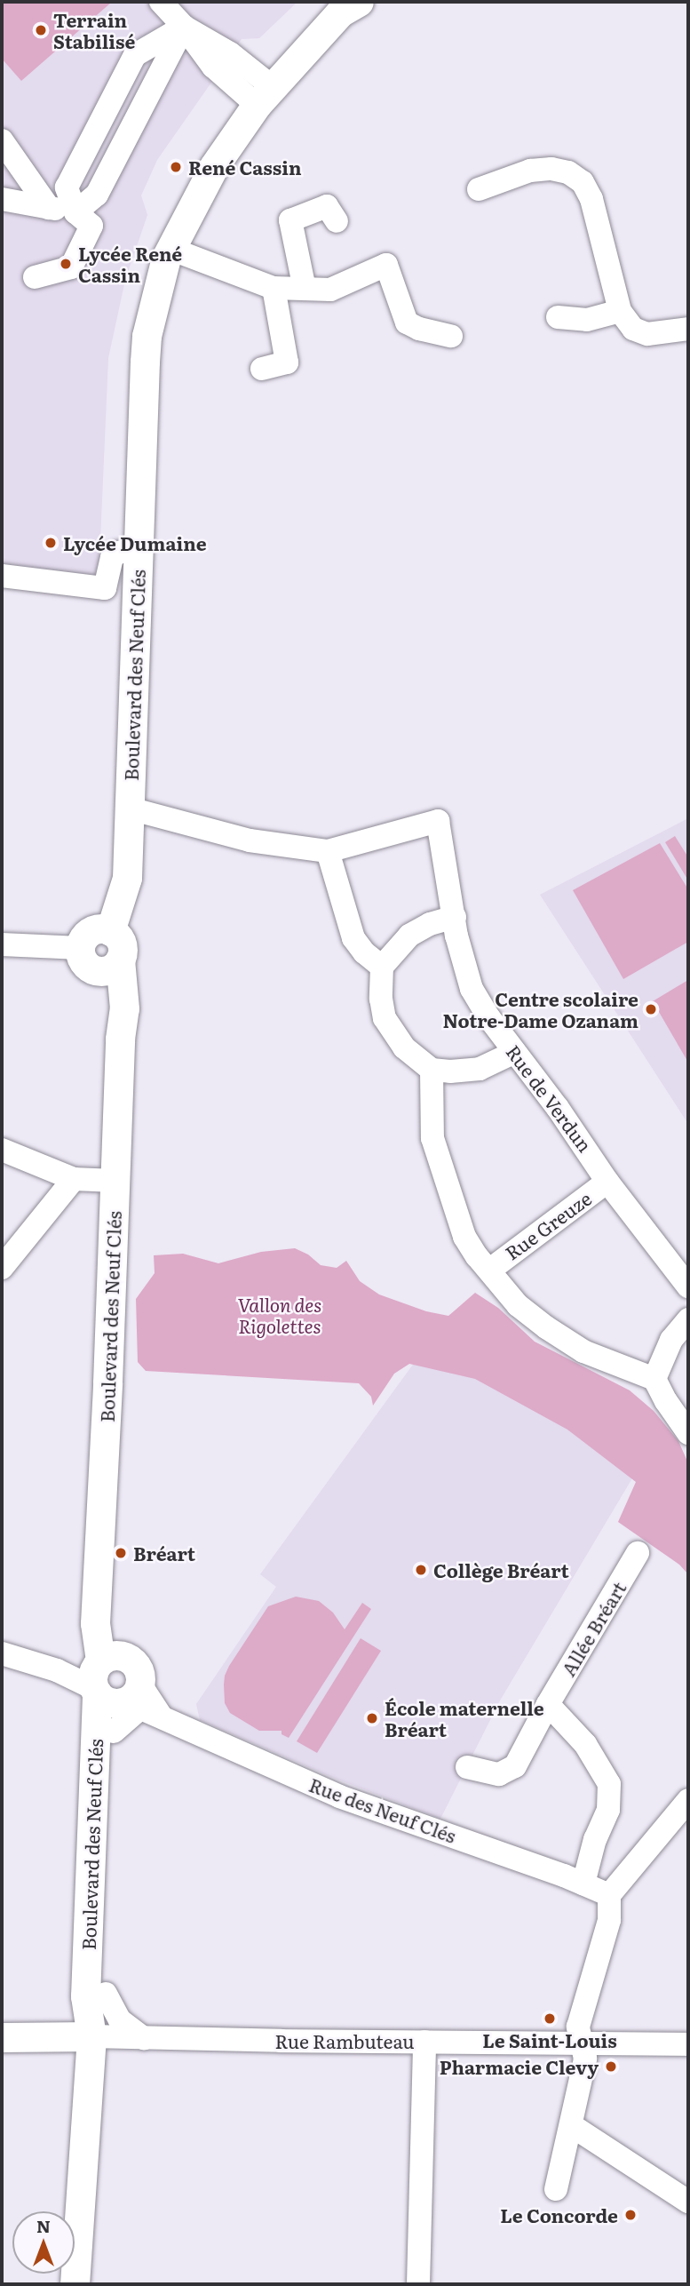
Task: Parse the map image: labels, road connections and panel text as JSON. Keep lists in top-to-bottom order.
{
  "streets": {
    "main road": ["Boulevard des Neuf Clés", "Rue Rambuteau"],
    "street": [
      "Rue de Verdun",
      "Rue Greuze",
      "Allée Bréart",
      "Rue des Neuf Clés"
    ]
  },
  "crossings": [
    ["Boulevard des Neuf Clés", "Rue des Neuf Clés"],
    ["Boulevard des Neuf Clés", "Rue Rambuteau"],
    ["Rue de Verdun", "Rue Greuze"]
  ],
  "parks": ["Vallon des Rigolettes"],
  "places": [
    "Terrain Stabilisé",
    "René Cassin",
    "Lycée René Cassin",
    "Lycée Dumaine",
    "Centre scolaire Notre-Dame Ozanam",
    "Bréart",
    "Collège Bréart",
    "École maternelle Bréart",
    "Le Saint-Louis",
    "Pharmacie Clevy",
    "Le Concorde"
  ],
  "north": "top"
}
